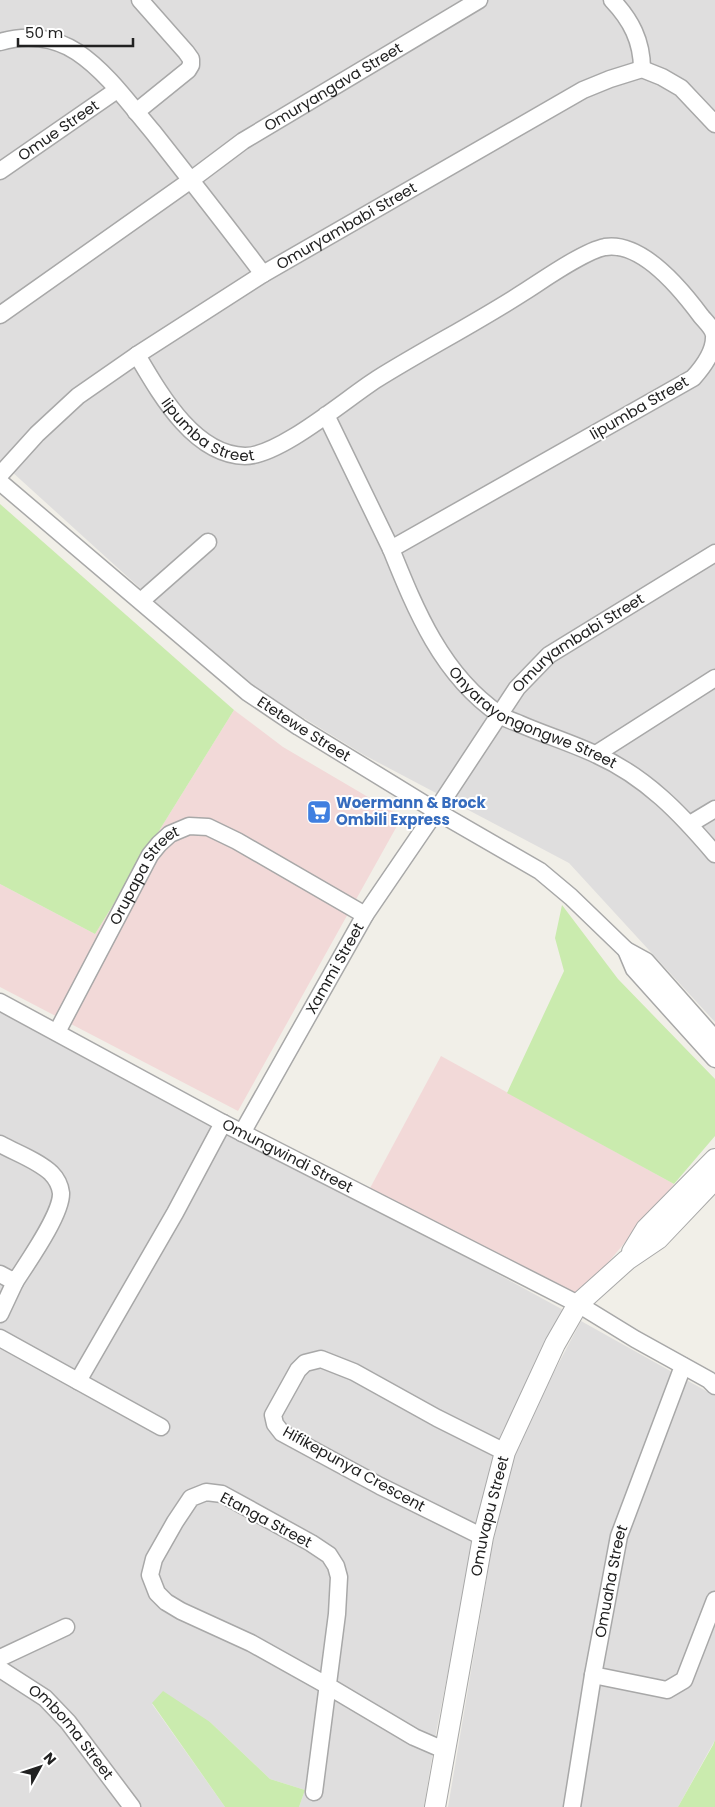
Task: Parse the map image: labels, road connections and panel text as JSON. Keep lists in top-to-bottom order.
{
  "streets": {
    "street": [
      "Omuryangava Street",
      "Omue Street",
      "Omuryambabi Street",
      "Iipumba Street",
      "Onyarayongongwe Street",
      "Etetewe Street",
      "Orupapa Street",
      "Xammi Street",
      "Omungwindi Street",
      "Hifikepunya Crescent",
      "Omuvapu Street",
      "Etanga Street",
      "Omuaha Street",
      "Omboma Street"
    ]
  },
  "crossings": [
    ["Omuryambabi Street", "Iipumba Street"],
    ["Omuryambabi Street", "Onyarayongongwe Street"],
    ["Omuryambabi Street", "Etetewe Street"],
    ["Omuryambabi Street", "Xammi Street"],
    ["Iipumba Street", "Onyarayongongwe Street"],
    ["Etetewe Street", "Xammi Street"],
    ["Orupapa Street", "Xammi Street"],
    ["Orupapa Street", "Omungwindi Street"],
    ["Xammi Street", "Omungwindi Street"],
    ["Omungwindi Street", "Omuvapu Street"],
    ["Omungwindi Street", "Omuaha Street"],
    ["Hifikepunya Crescent", "Omuvapu Street"],
    ["Omuvapu Street", "Etanga Street"]
  ],
  "places": {
    "supermarket": ["Woermann & Brock Ombili Express"]
  },
  "scale_bar": "50 m",
  "north": "top right"
}
